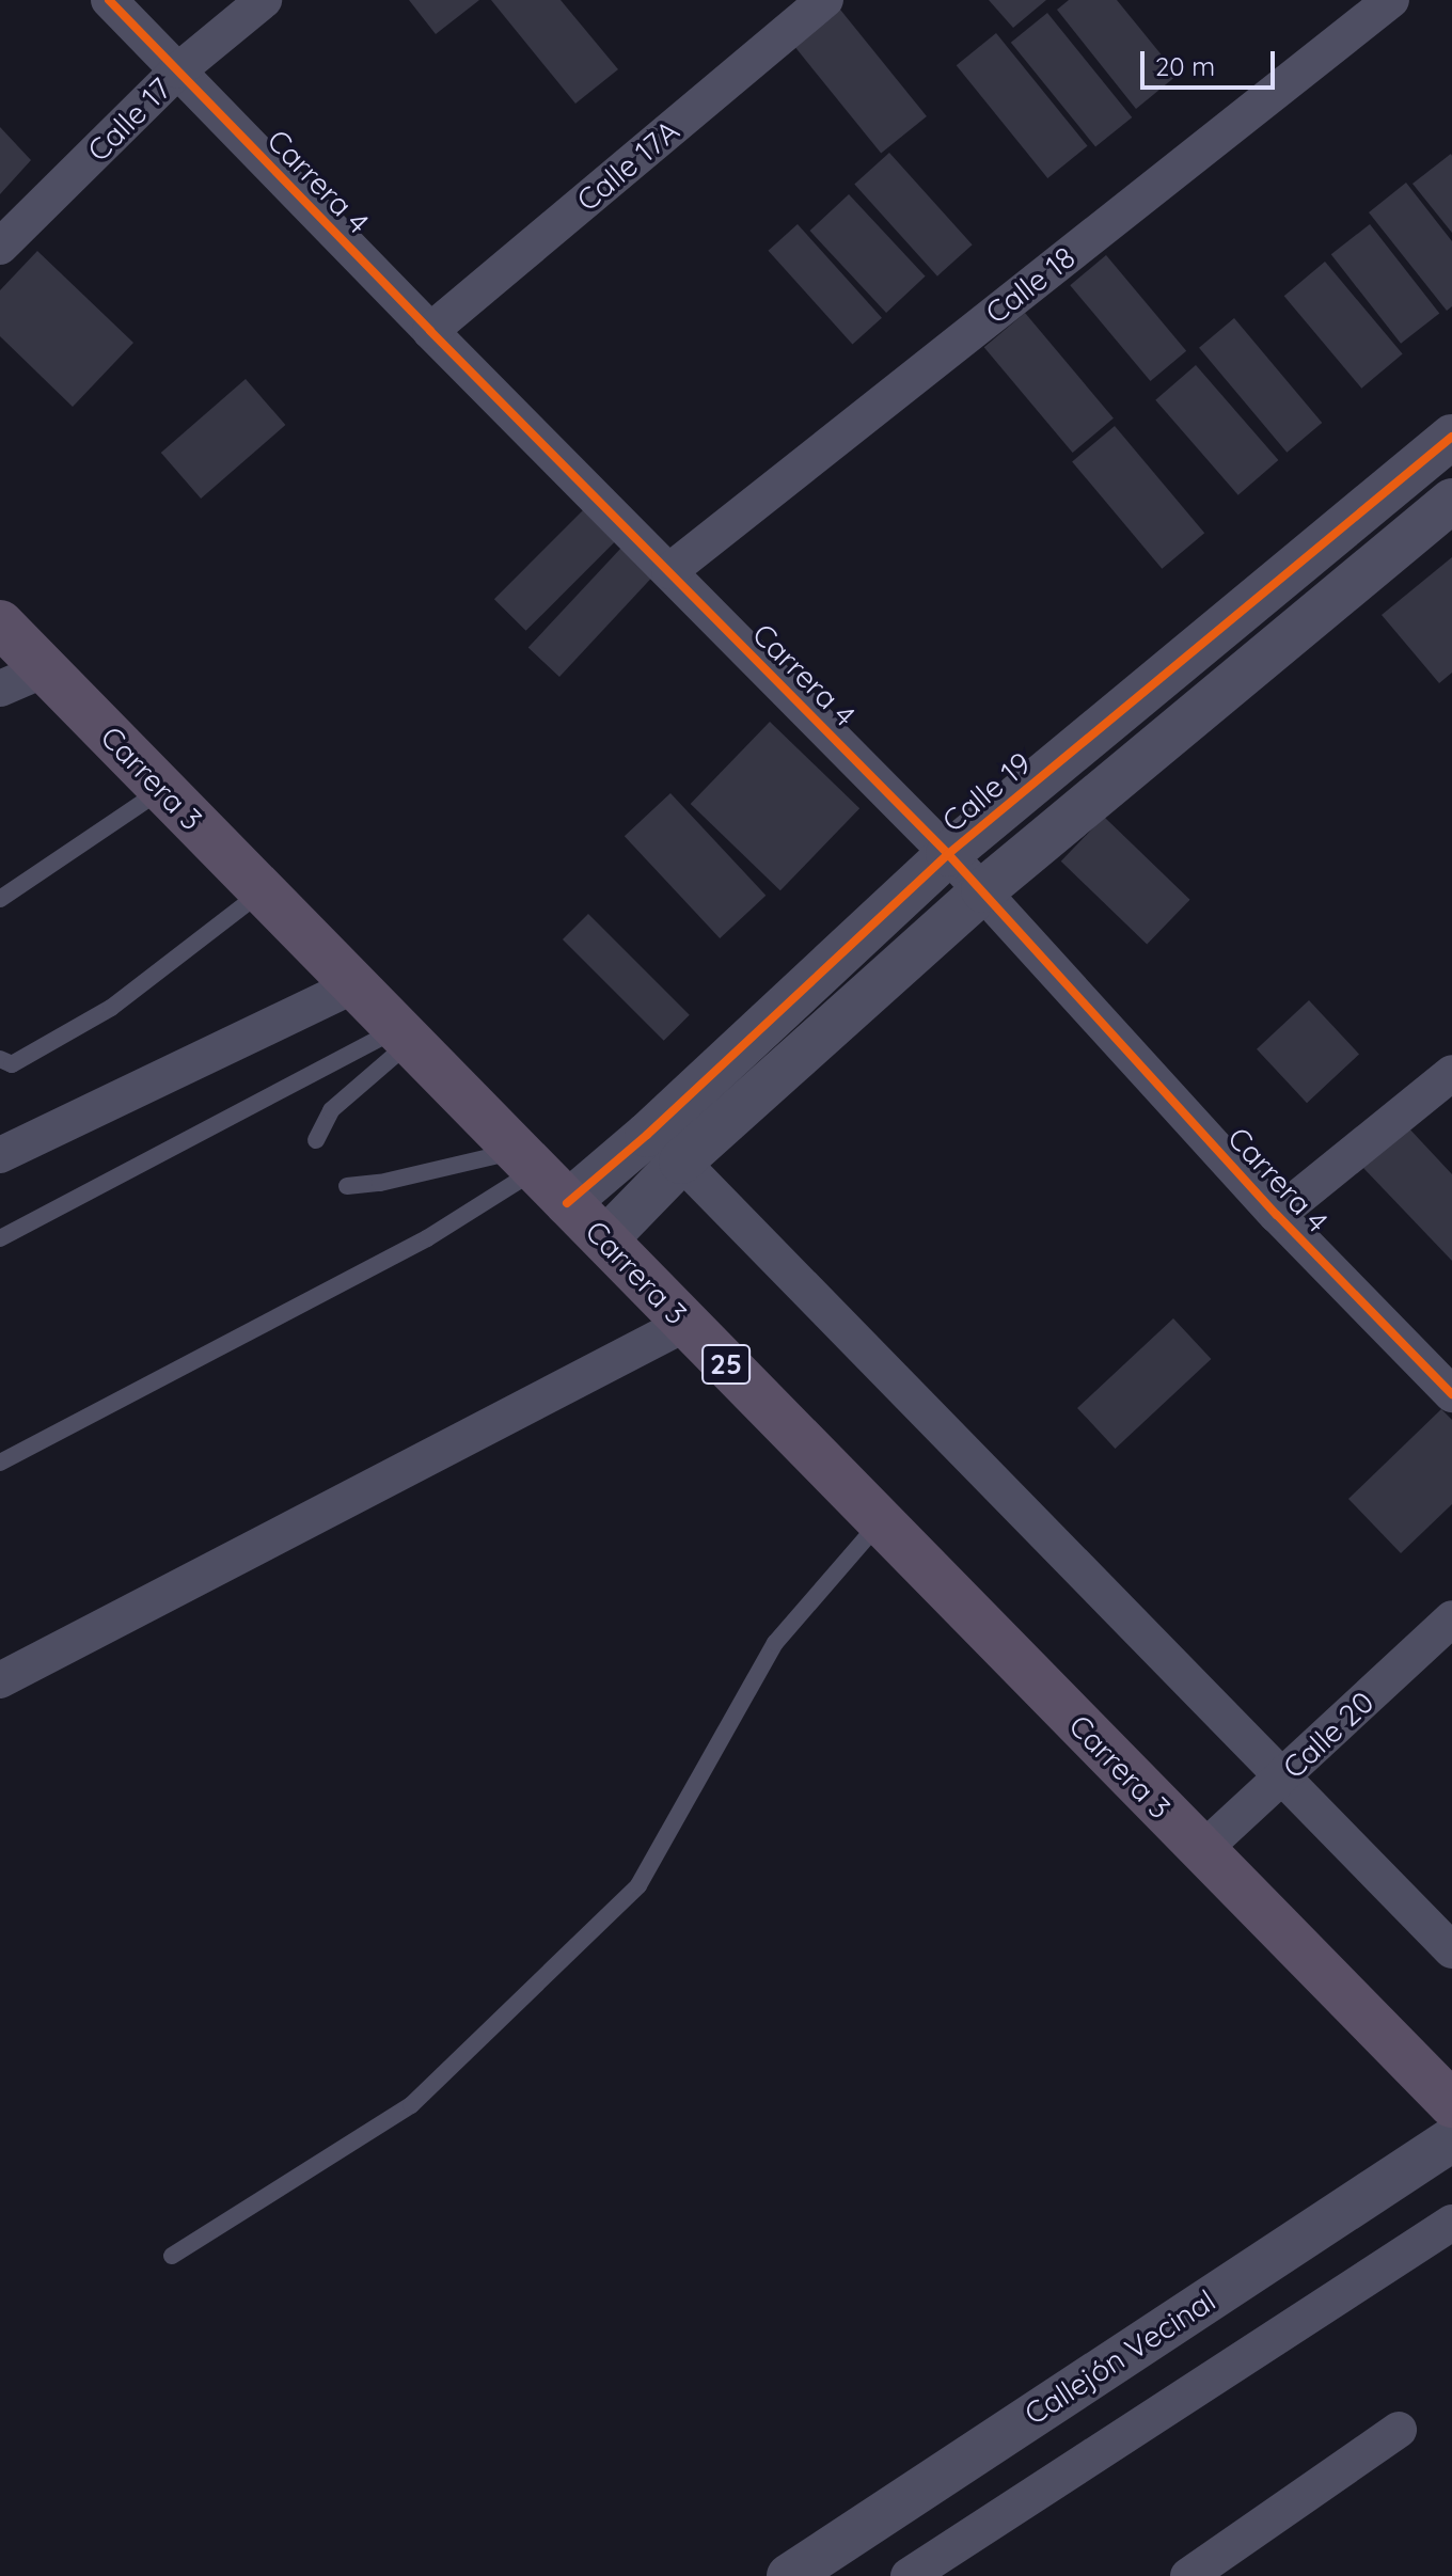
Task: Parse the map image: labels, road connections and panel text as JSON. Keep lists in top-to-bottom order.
{
  "streets": {
    "highway": ["Carrera 3", "25"],
    "street": [
      "Calle 17",
      "Calle 17A",
      "Carrera 4",
      "Calle 18",
      "Calle 19",
      "Calle 20",
      "Callejón Vecinal"
    ]
  },
  "crossings": [
    ["Calle 17", "Carrera 4"],
    ["Calle 17A", "Carrera 4"],
    ["Carrera 4", "Calle 18"],
    ["Carrera 4", "Calle 19"],
    ["Carrera 3", "Calle 19"],
    ["Carrera 3", "Calle 20"]
  ],
  "scale_bar": "20 m"
}
